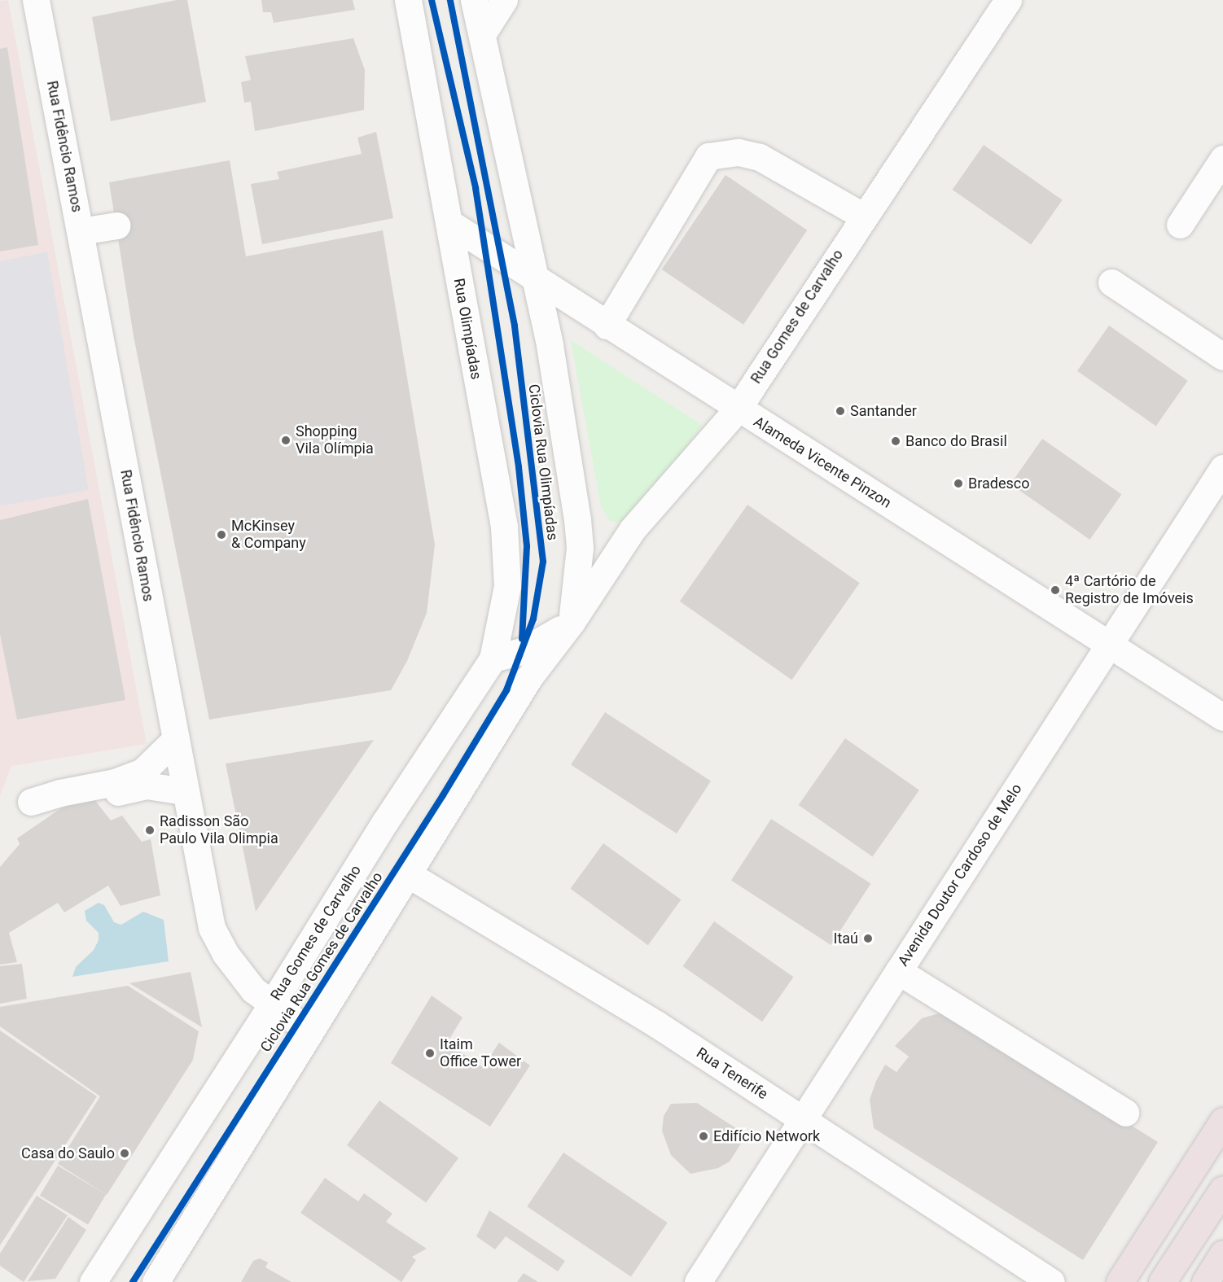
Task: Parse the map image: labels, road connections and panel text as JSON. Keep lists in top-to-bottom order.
{
  "streets": {
    "street": [
      "Rua Fidêncio Ramos",
      "Rua Gomes de Carvalho",
      "Rua Olimpíadas",
      "Alameda Vicente Pinzon",
      "Avenida Doutor Cardoso de Melo",
      "Rua Tenerife"
    ],
    "cycle path": ["Ciclovia Rua Olimpíadas"]
  },
  "crossings": [
    ["Rua Fidêncio Ramos", "Rua Gomes de Carvalho"],
    ["Rua Gomes de Carvalho", "Rua Olimpíadas"],
    ["Rua Gomes de Carvalho", "Alameda Vicente Pinzon"],
    ["Rua Gomes de Carvalho", "Rua Tenerife"],
    ["Rua Olimpíadas", "Alameda Vicente Pinzon"],
    ["Alameda Vicente Pinzon", "Avenida Doutor Cardoso de Melo"],
    ["Avenida Doutor Cardoso de Melo", "Rua Tenerife"]
  ],
  "places": [
    "Santander",
    "Shopping Vila Olímpia",
    "Banco do Brasil",
    "Bradesco",
    "McKinsey & Company",
    "4ª Cartório de Registro de Imóveis",
    "Radisson São Paulo Vila Olimpia",
    "Itaú",
    "Itaim Office Tower",
    "Edifício Network",
    "Casa do Saulo"
  ]
}
